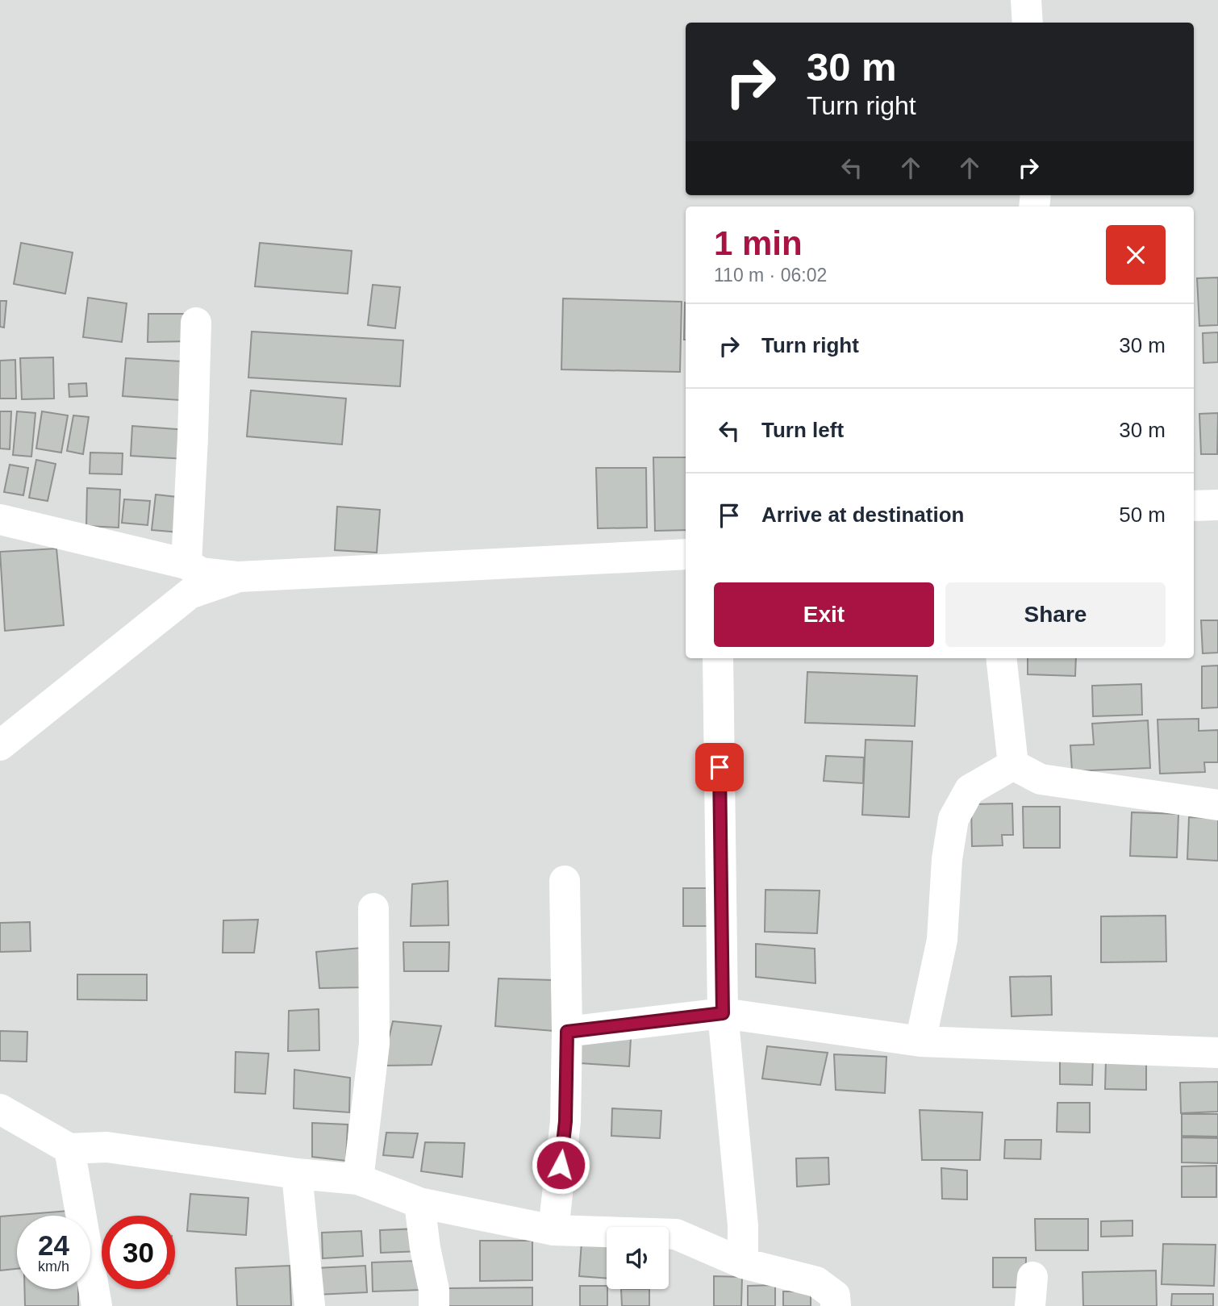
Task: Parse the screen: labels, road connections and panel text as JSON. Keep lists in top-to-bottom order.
{
  "page": {
    "turn": ["30 m", "Turn right"],
    "heading": ["1 min", "110 m · 06:02"],
    "list": [
      {
        "name": "Turn right",
        "value": "30 m"
      },
      {
        "name": "Turn left",
        "value": "30 m"
      },
      {
        "name": "Arrive at destination",
        "value": "50 m"
      }
    ],
    "buttons": ["Exit", "Share"],
    "speed": "24 km/h",
    "limit": "30"
  }
}
